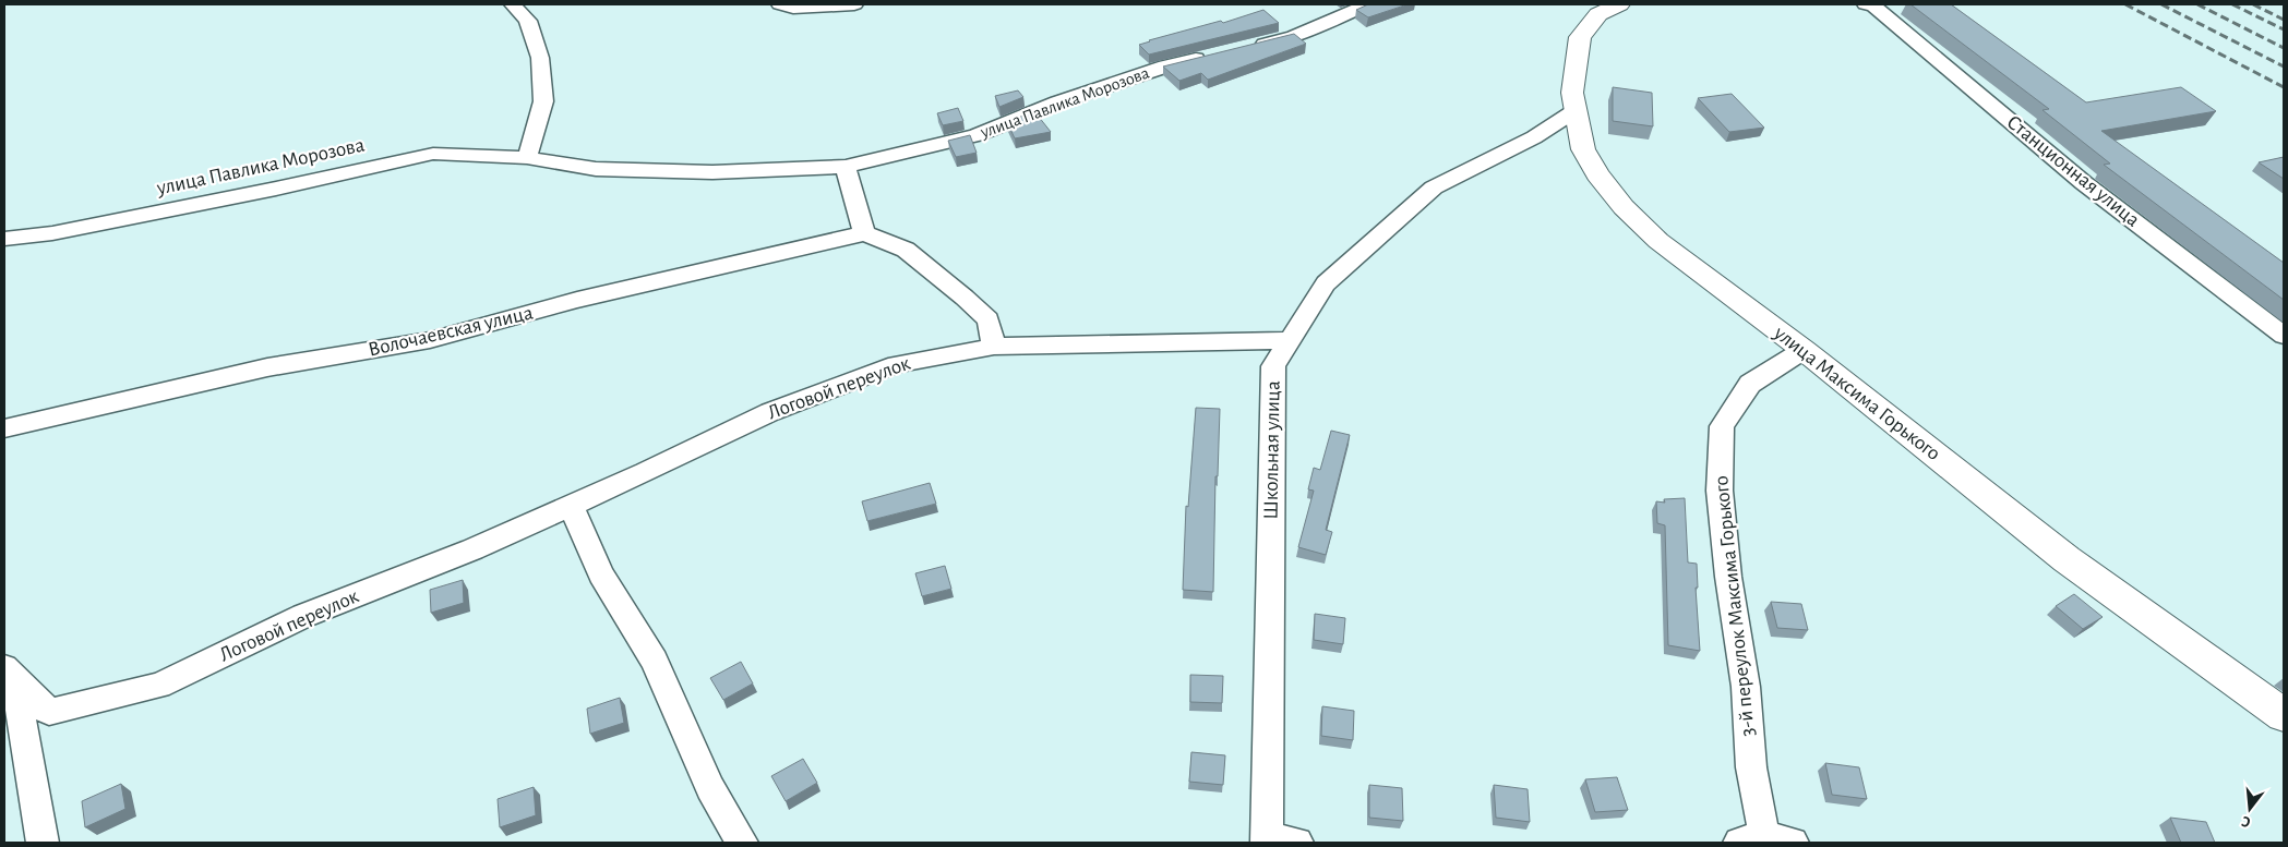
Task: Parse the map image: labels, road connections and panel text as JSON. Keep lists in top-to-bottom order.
{
  "streets": {
    "street": [
      "улица Павлика Морозова",
      "Станционная улица",
      "Волочаевская улица",
      "Логовой переулок",
      "улица Максима Горького",
      "Школьная улица",
      "3-й переулок Максима Горького"
    ]
  },
  "crossings": [
    ["Логовой переулок", "Школьная улица"],
    ["улица Максима Горького", "Школьная улица"],
    ["улица Максима Горького", "3-й переулок Максима Горького"]
  ],
  "north": "bottom"
}
